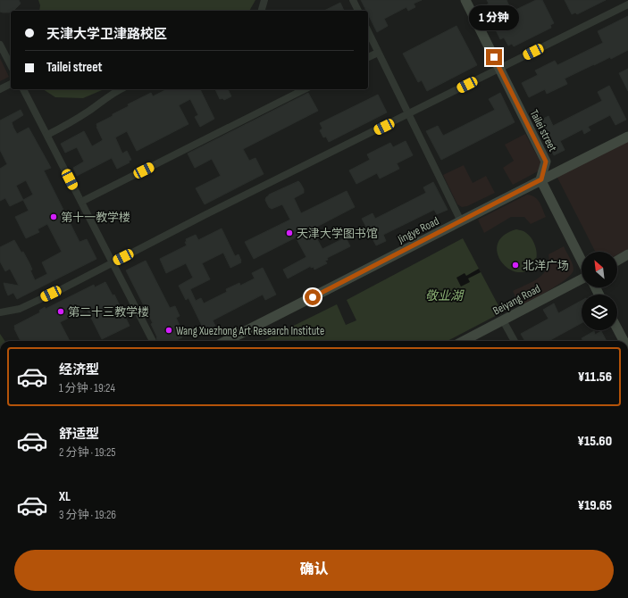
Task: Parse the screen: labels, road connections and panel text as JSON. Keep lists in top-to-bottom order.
{
  "streets": {
    "street": ["Tailei street", "Jingye Road", "Beiyang Road"]
  },
  "crossings": [
    ["Tailei street", "Jingye Road"]
  ],
  "water": ["敬业湖"],
  "places": [
    "第十一教学楼",
    "天津大学图书馆",
    "北洋广场",
    "第二十三教学楼",
    "Wang Xuezhong Art Research Institute"
  ],
  "north": "top left",
  "page": {
    "bubble": "1 分钟",
    "banner": ["天津大学卫津路校区", "Tailei street"],
    "list": [
      {
        "name": "经济型",
        "note": "1 分钟 · 19:24",
        "value": "¥11.56"
      },
      {
        "name": "舒适型",
        "note": "2 分钟 · 19:25",
        "value": "¥15.60"
      },
      {
        "name": "XL",
        "note": "3 分钟 · 19:26",
        "value": "¥19.65"
      }
    ],
    "buttons": "确认"
  }
}
